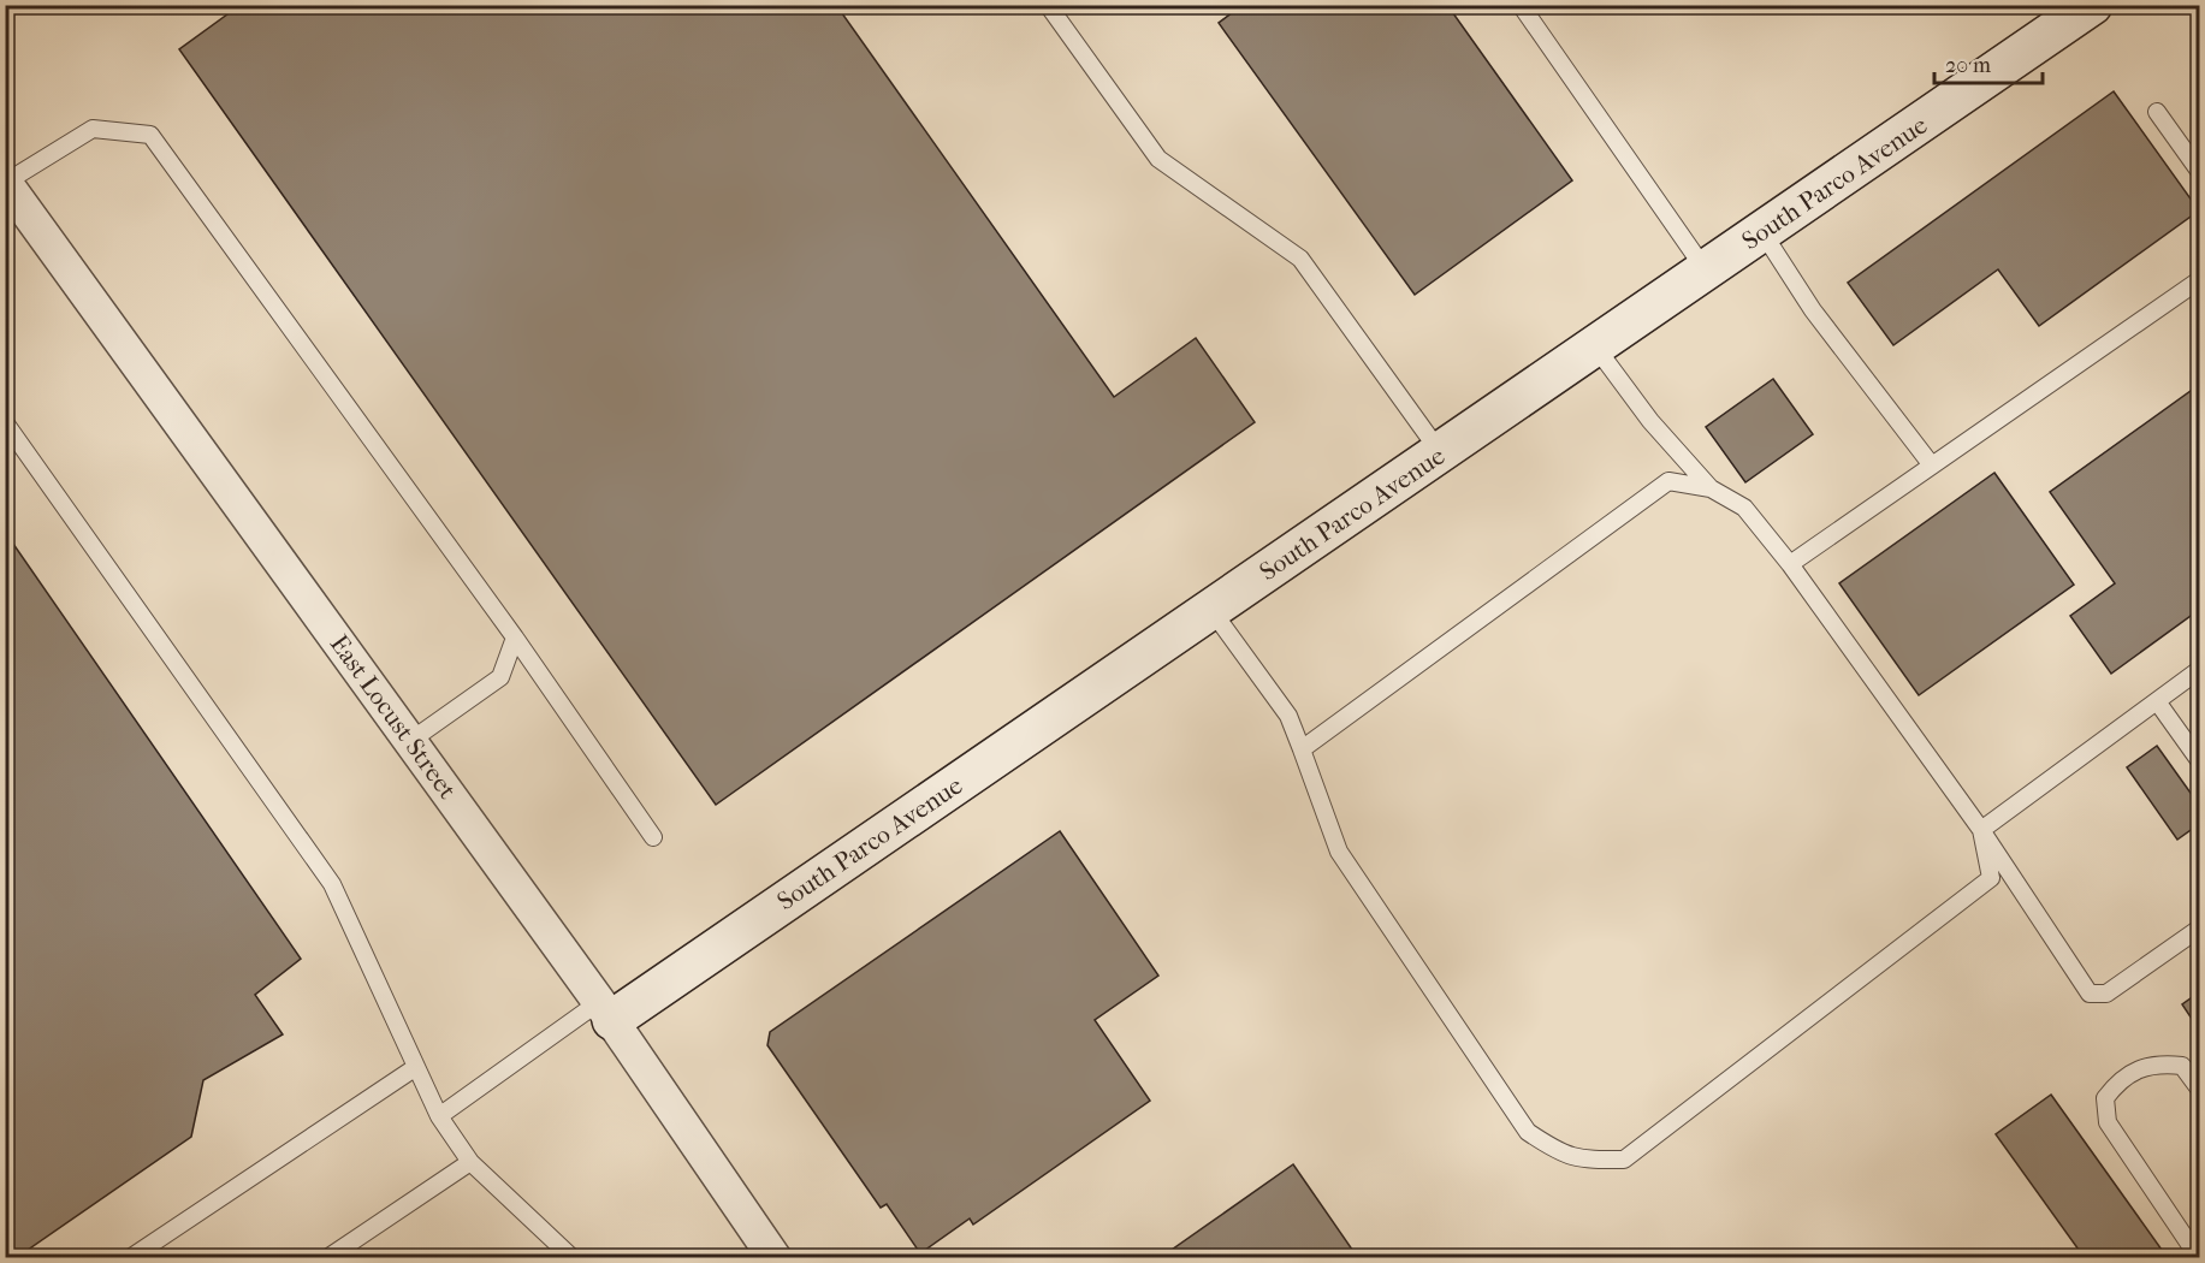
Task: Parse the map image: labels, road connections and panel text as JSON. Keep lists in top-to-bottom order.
{
  "streets": {
    "street": ["South Parco Avenue", "East Locust Street"]
  },
  "crossings": [
    ["South Parco Avenue", "East Locust Street"]
  ],
  "scale_bar": "20 m"
}
